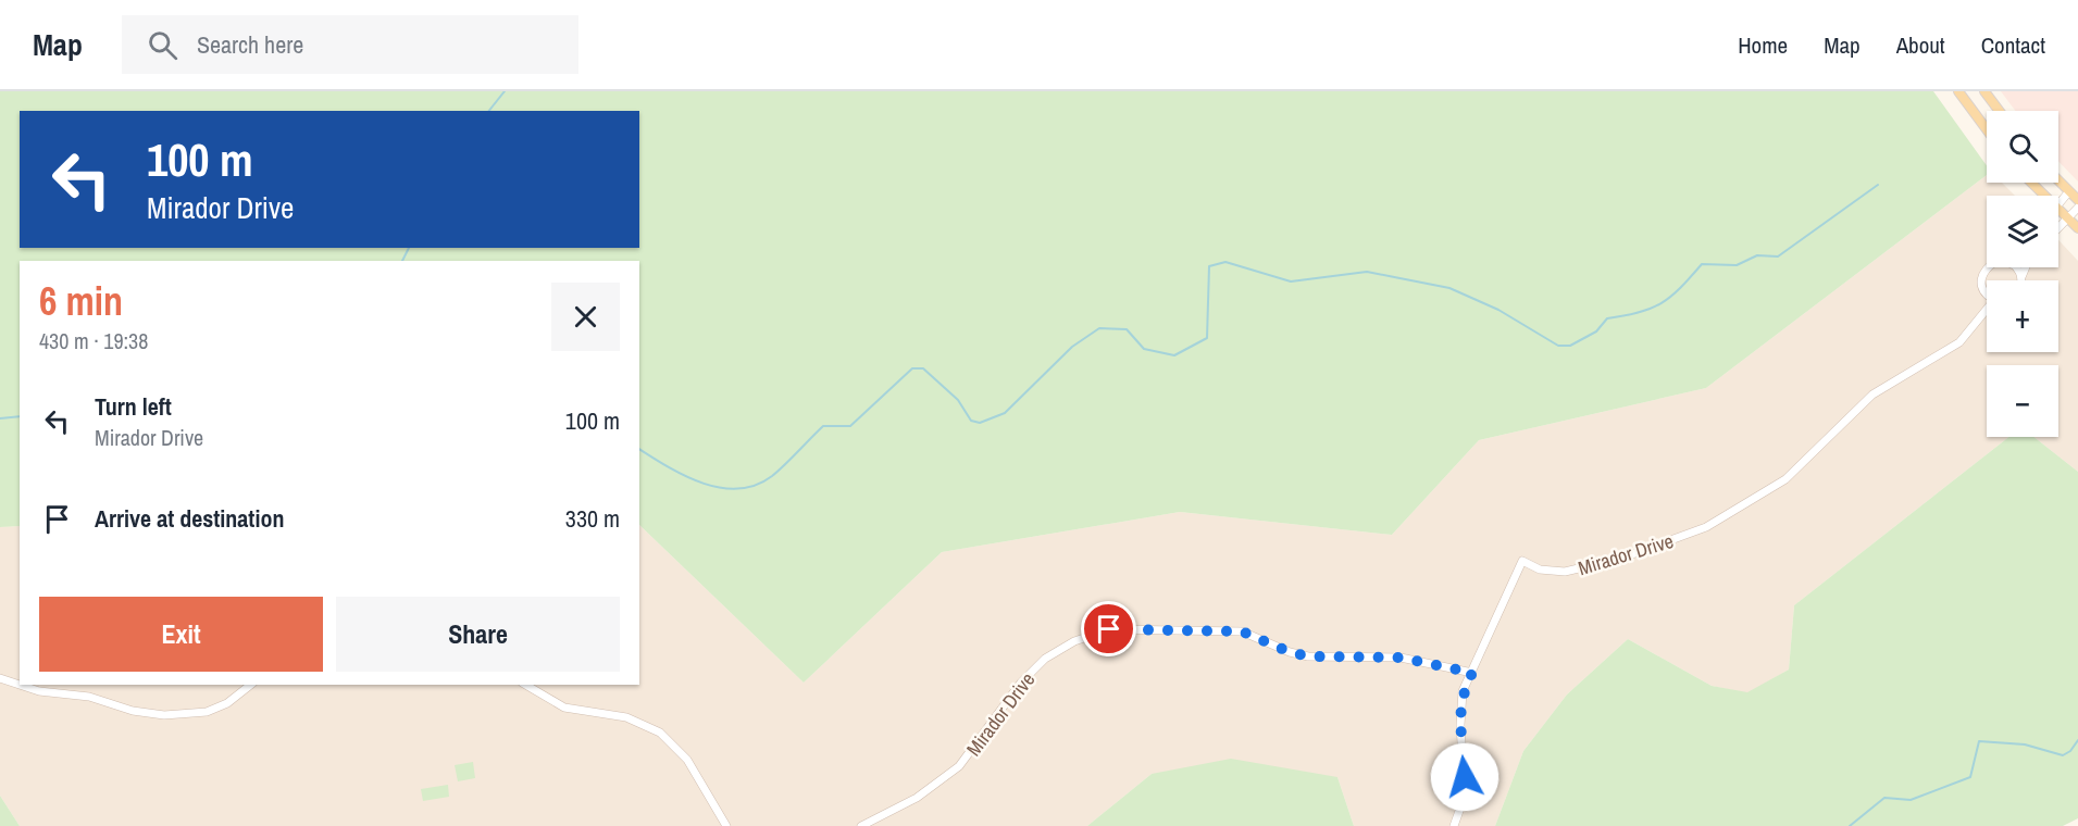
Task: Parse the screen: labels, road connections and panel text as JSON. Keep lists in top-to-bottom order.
{
  "streets": {
    "street": ["Mirador Drive"]
  },
  "page": {
    "header": "Map",
    "search": "Search here",
    "nav": [
      "Home",
      "Map",
      "About",
      "Contact"
    ],
    "map_buttons": ["+", "−"],
    "turn": ["100 m", "Mirador Drive"],
    "heading": ["6 min", "430 m · 19:38"],
    "list": [
      {
        "name": "Turn left",
        "note": "Mirador Drive",
        "value": "100 m"
      },
      {
        "name": "Arrive at destination",
        "value": "330 m"
      }
    ],
    "buttons": ["Exit", "Share"]
  }
}
